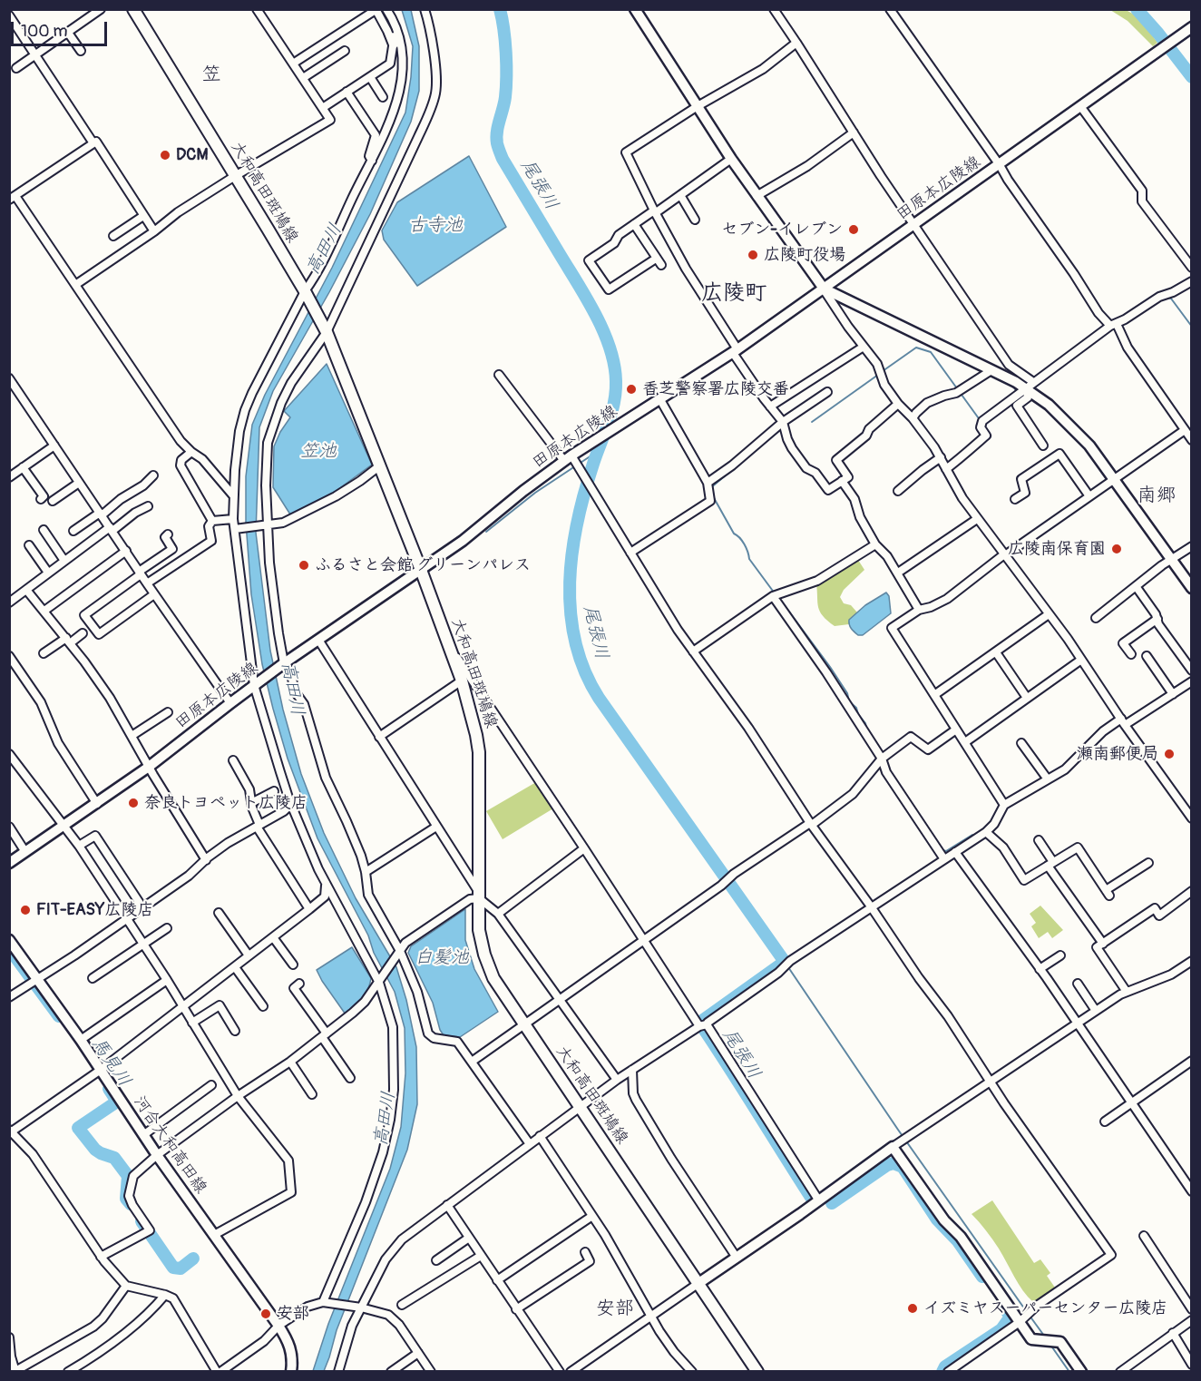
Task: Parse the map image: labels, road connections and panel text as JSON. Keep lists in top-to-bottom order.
{
  "streets": {
    "main road": ["田原本広陵線", "大和高田斑鳩線", "河合大和高田線"]
  },
  "crossings": [
    ["田原本広陵線", "大和高田斑鳩線"]
  ],
  "districts": [
    "笠",
    "広陵町",
    "南郷",
    "安部"
  ],
  "water": [
    "尾張川",
    "古寺池",
    "高田川",
    "笠池",
    "白髪池",
    "馬見川"
  ],
  "places": [
    "DCM",
    "セブン-イレブン",
    "広陵町役場",
    "香芝警察署広陵交番",
    "広陵南保育園",
    "ふるさと会館 グリーンパレス",
    "瀬南郵便局",
    "奈良トヨペット広陵店",
    "FIT-EASY広陵店",
    "イズミヤスーパーセンター広陵店",
    "安部"
  ],
  "scale_bar": "100 m"
}
